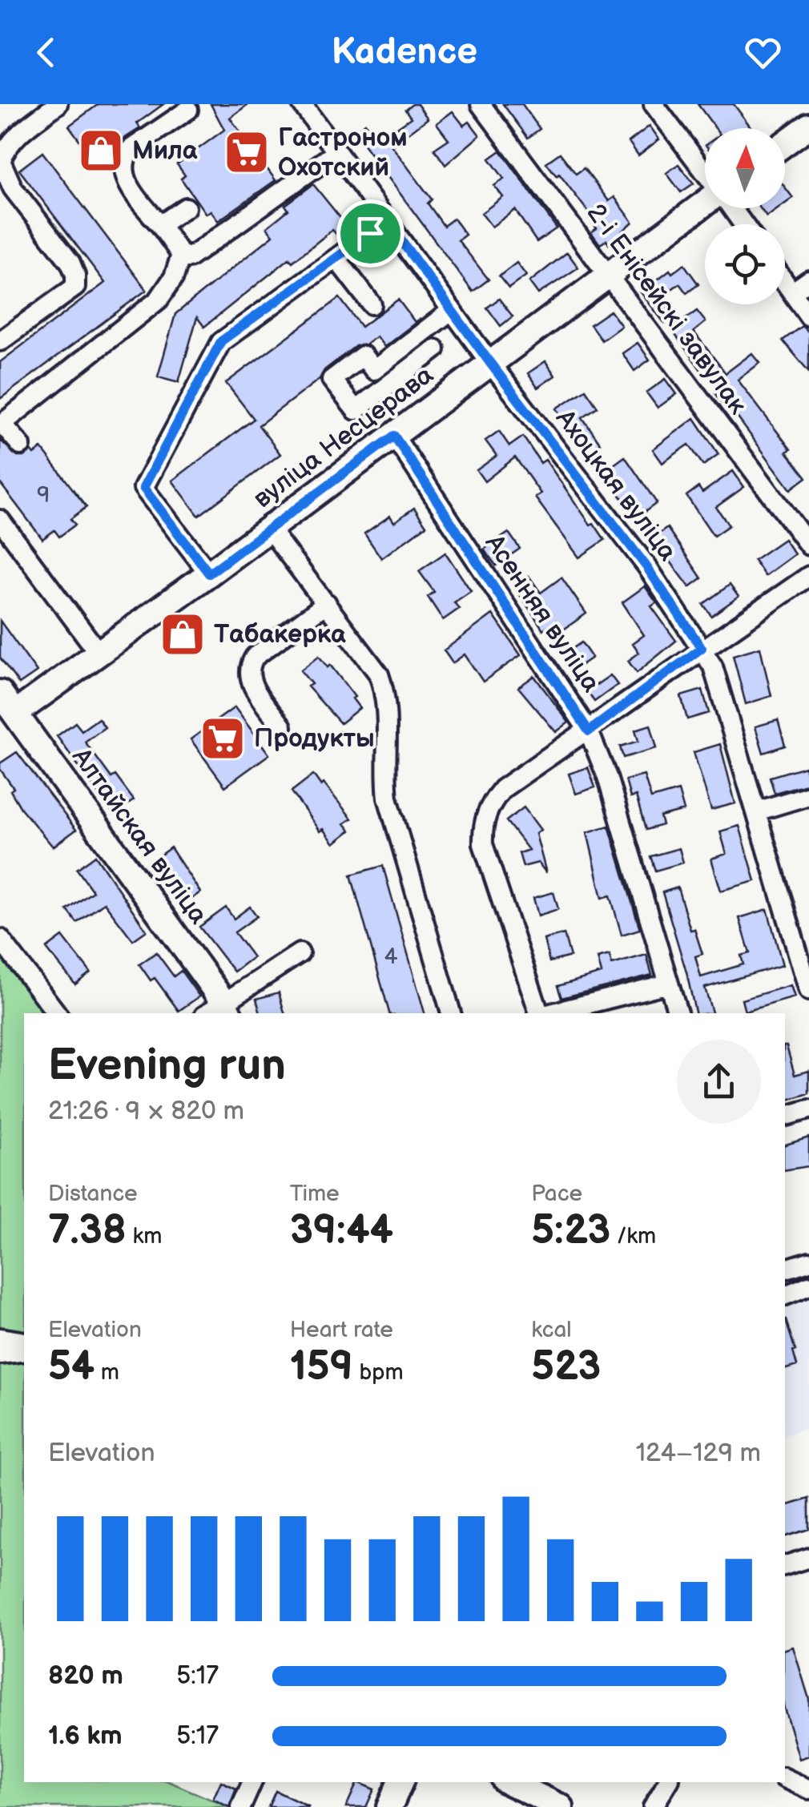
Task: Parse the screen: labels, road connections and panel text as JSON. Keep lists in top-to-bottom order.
{
  "streets": {
    "main road": ["вуліца Несцерава", "Алтайская вуліца"],
    "street": ["2-і Енісейскі завулак", "Ахоцкая вуліца", "Асенняя вуліца"]
  },
  "crossings": [
    ["2-і Енісейскі завулак", "вуліца Несцерава"],
    ["вуліца Несцерава", "Ахоцкая вуліца"],
    ["вуліца Несцерава", "Асенняя вуліца"],
    ["вуліца Несцерава", "Алтайская вуліца"]
  ],
  "places": {
    "shop": ["Мила", "Табакерка"],
    "supermarket": ["Гастроном Охотский", "Продукты"]
  },
  "house_numbers": ["9", "4"],
  "north": "top",
  "page": {
    "header": "Kadence",
    "heading": ["Evening run", "21:26 · 9 × 820 m"],
    "stats": [
      ["Distance", "7.38 km"],
      ["Time", "39:44"],
      ["Pace", "5:23 /km"],
      ["Elevation", "54 m"],
      ["Heart rate", "159 bpm"],
      ["kcal", "523"]
    ],
    "chart": ["Elevation", "124–129 m"],
    "list": [
      {
        "name": "820 m",
        "note": "5:17"
      },
      {
        "name": "1.6 km",
        "note": "5:17"
      }
    ]
  }
}
